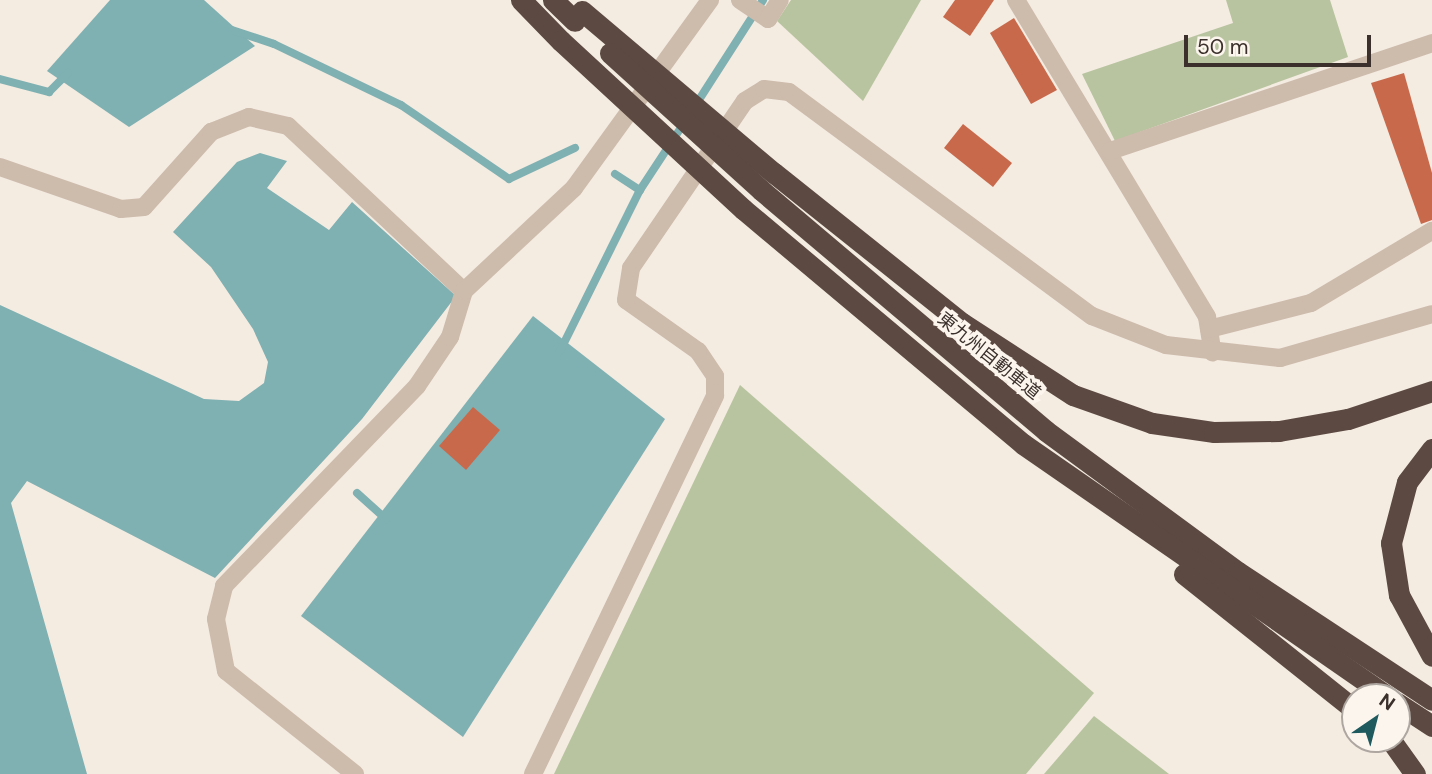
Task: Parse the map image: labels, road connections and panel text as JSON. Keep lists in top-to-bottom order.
{
  "streets": {
    "highway": ["東九州自動車道"]
  },
  "scale_bar": "50 m",
  "north": "top right"
}
